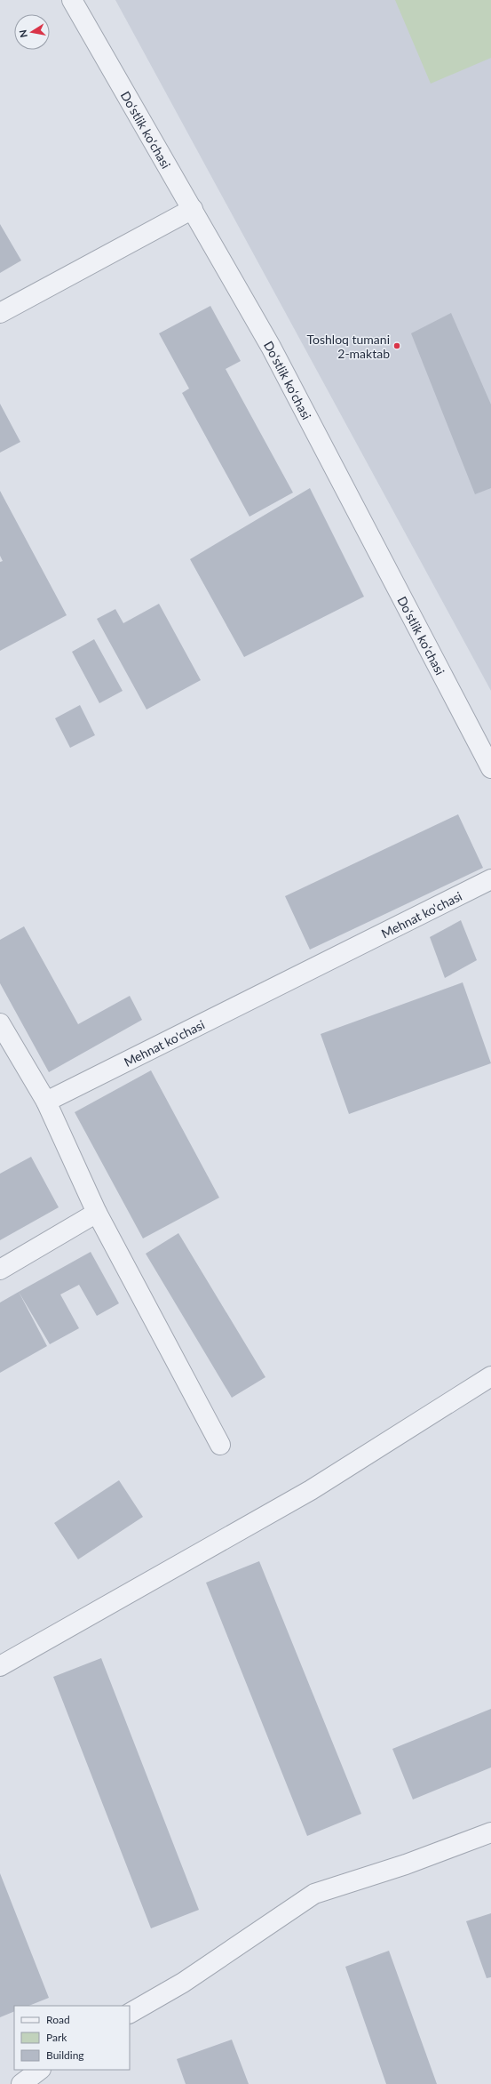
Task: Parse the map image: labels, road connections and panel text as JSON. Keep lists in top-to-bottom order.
{
  "streets": {
    "street": ["Do‘stlik ko‘chasi", "Mehnat ko'chasi"]
  },
  "places": ["Toshloq tumani 2-maktab"],
  "legend": ["Road", "Park", "Building"],
  "north": "left"
}
